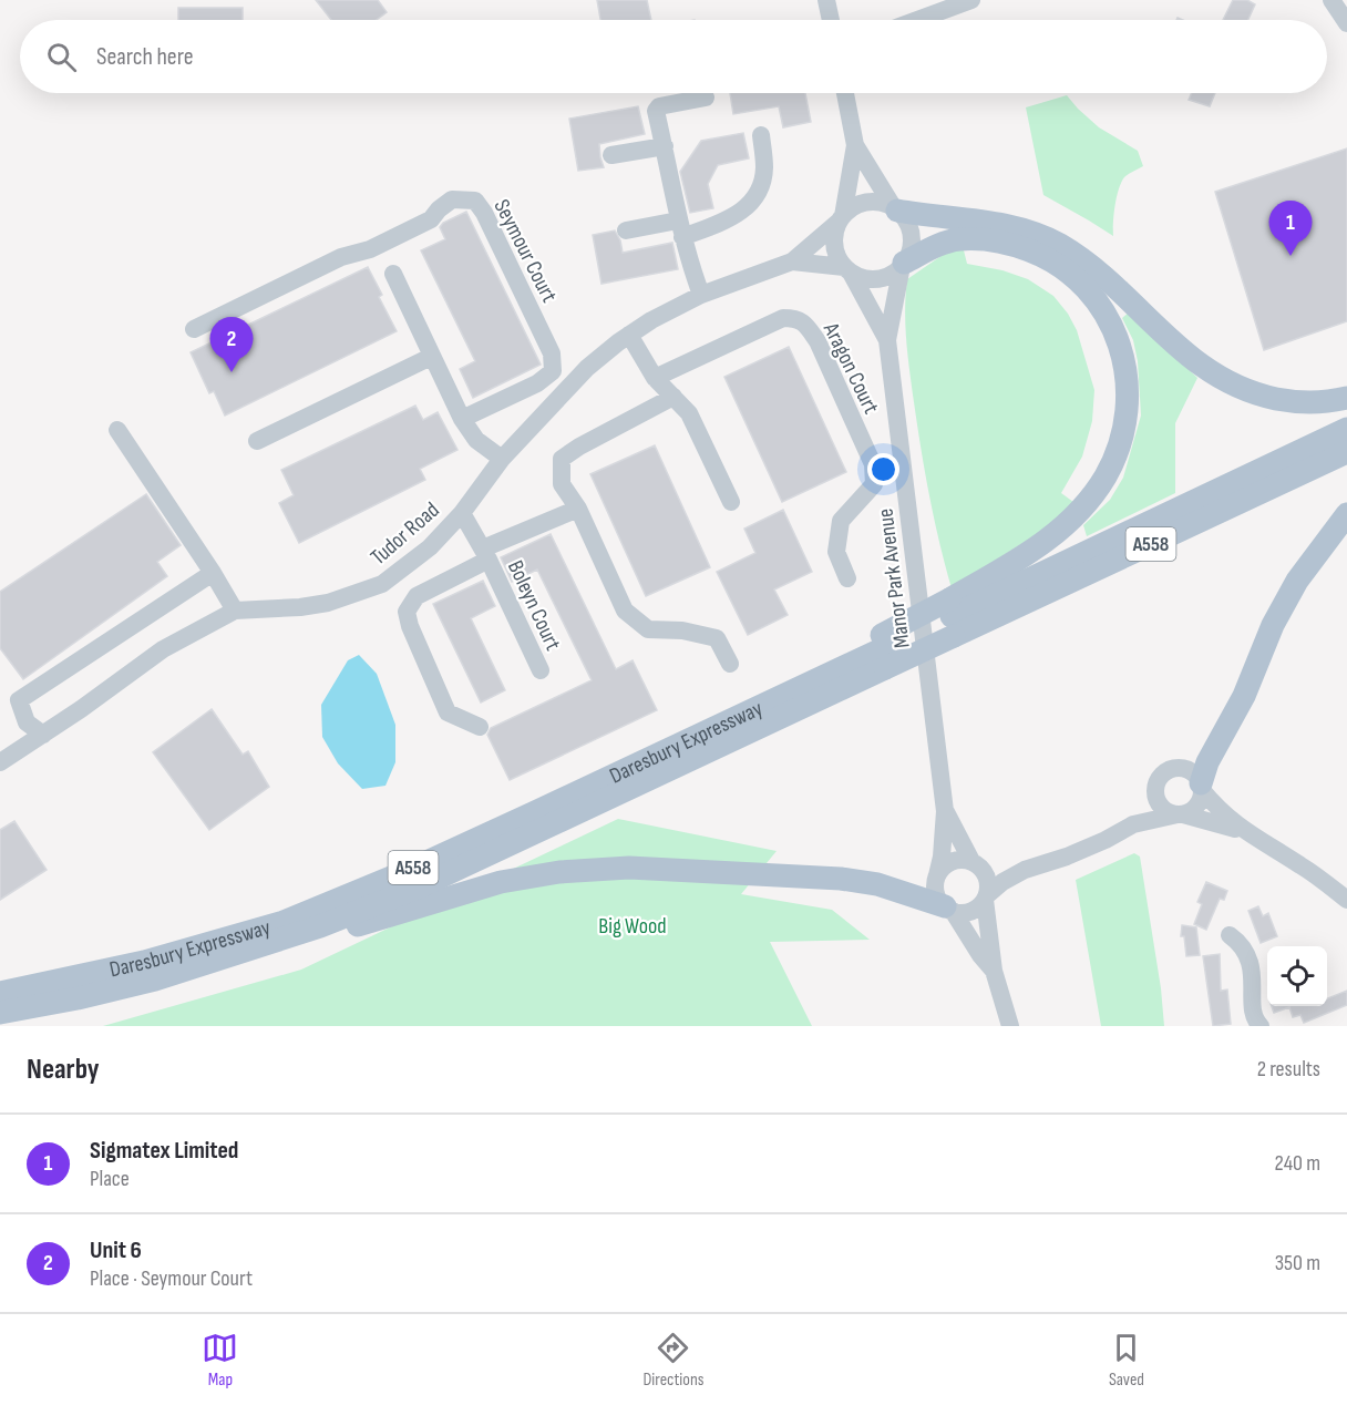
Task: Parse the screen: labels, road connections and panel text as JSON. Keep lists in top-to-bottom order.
{
  "streets": {
    "main road": ["A558", "Daresbury Expressway"],
    "street": [
      "Seymour Court",
      "Aragon Court",
      "Tudor Road",
      "Manor Park Avenue",
      "Boleyn Court"
    ]
  },
  "crossings": [
    ["Tudor Road", "Manor Park Avenue"],
    ["Tudor Road", "Boleyn Court"]
  ],
  "parks": ["Big Wood"],
  "page": {
    "search": "Search here",
    "pins": ["1", "2"],
    "heading": ["Nearby", "2 results"],
    "list": [
      {
        "mark": "1",
        "name": "Sigmatex Limited",
        "note": "Place",
        "value": "240 m"
      },
      {
        "mark": "2",
        "name": "Unit 6",
        "note": "Place · Seymour Court",
        "value": "350 m"
      }
    ],
    "nav": ["Map", "Directions", "Saved"]
  }
}
